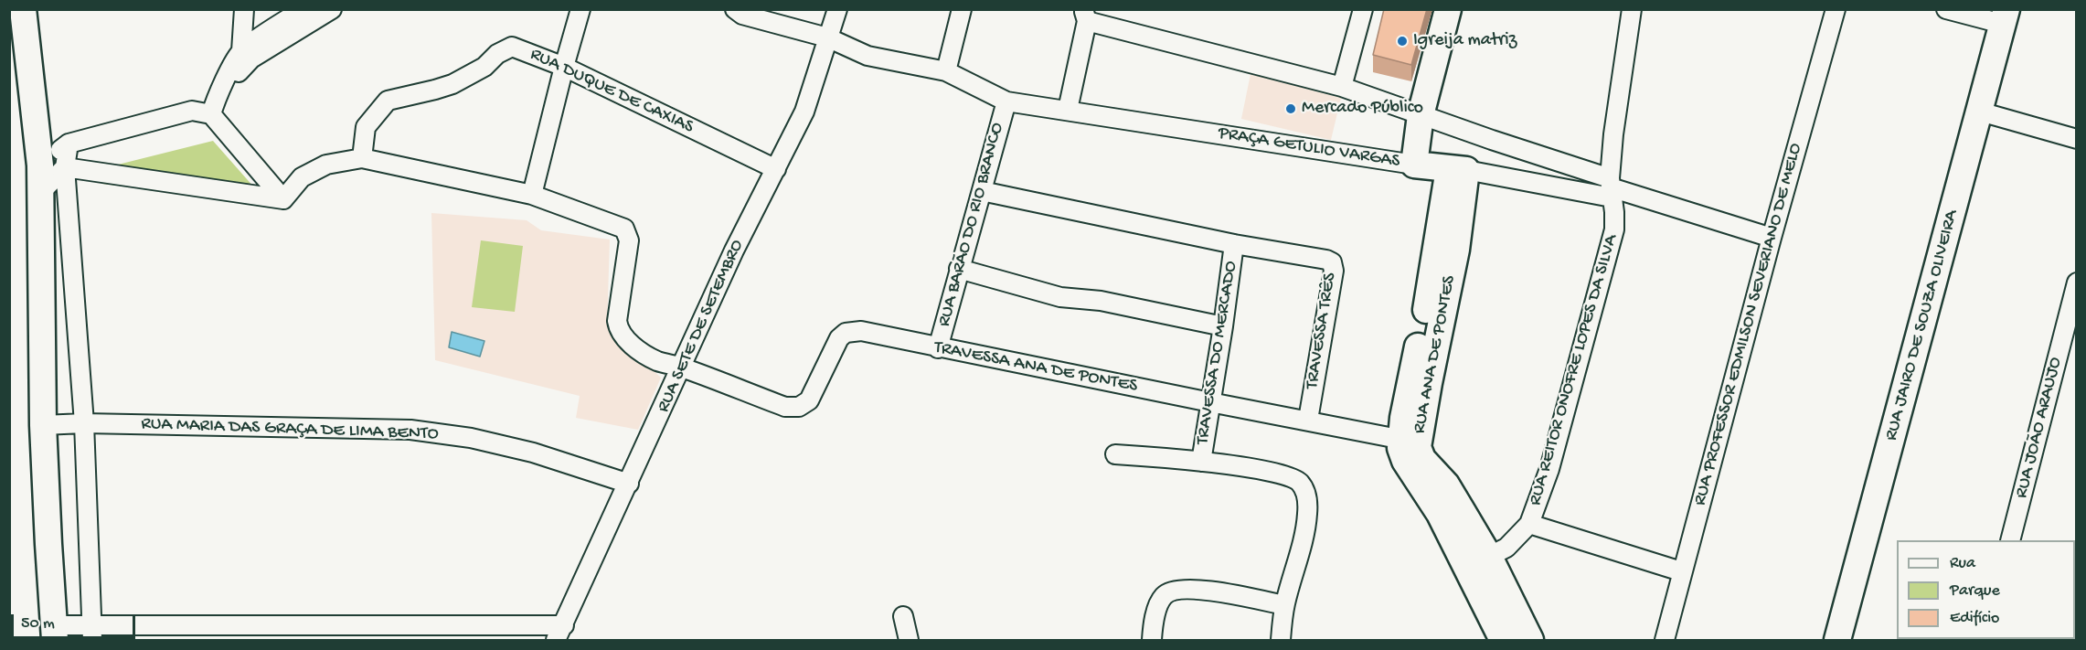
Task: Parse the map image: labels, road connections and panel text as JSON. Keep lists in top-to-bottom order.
{
  "streets": {
    "main road": ["PRAÇA GETULIO VARGAS", "RUA JAIRO DE SOUZA OLIVEIRA", "RUA ANA DE PONTES"],
    "street": [
      "RUA DUQUE DE CAXIAS",
      "RUA BARÃO DO RIO BRANCO",
      "RUA PROFESSOR EDMILSON SEVERIANO DE MELO",
      "RUA SETE DE SETEMBRO",
      "TRAVESSA TRÊS",
      "TRAVESSA DO MERCADO",
      "TRAVESSA ANA DE PONTES",
      "RUA REITOR ONOFRE LOPES DA SILVA",
      "RUA JOÃO ARAUJO",
      "RUA MARIA DAS GRAÇA DE LIMA BENTO"
    ]
  },
  "crossings": [
    ["RUA DUQUE DE CAXIAS", "RUA SETE DE SETEMBRO"],
    ["PRAÇA GETULIO VARGAS", "RUA BARÃO DO RIO BRANCO"],
    ["PRAÇA GETULIO VARGAS", "RUA PROFESSOR EDMILSON SEVERIANO DE MELO"],
    ["PRAÇA GETULIO VARGAS", "RUA SETE DE SETEMBRO"],
    ["PRAÇA GETULIO VARGAS", "RUA ANA DE PONTES"],
    ["PRAÇA GETULIO VARGAS", "RUA REITOR ONOFRE LOPES DA SILVA"],
    ["RUA BARÃO DO RIO BRANCO", "TRAVESSA ANA DE PONTES"],
    ["RUA SETE DE SETEMBRO", "TRAVESSA ANA DE PONTES"],
    ["RUA SETE DE SETEMBRO", "RUA MARIA DAS GRAÇA DE LIMA BENTO"],
    ["TRAVESSA TRÊS", "TRAVESSA DO MERCADO"],
    ["TRAVESSA TRÊS", "TRAVESSA ANA DE PONTES"],
    ["TRAVESSA DO MERCADO", "TRAVESSA ANA DE PONTES"],
    ["RUA ANA DE PONTES", "TRAVESSA ANA DE PONTES"],
    ["RUA ANA DE PONTES", "RUA REITOR ONOFRE LOPES DA SILVA"]
  ],
  "places": ["Igreija matriz", "Mercado Público"],
  "legend": ["Rua", "Parque", "Edifício"],
  "scale_bar": "50 m"
}
